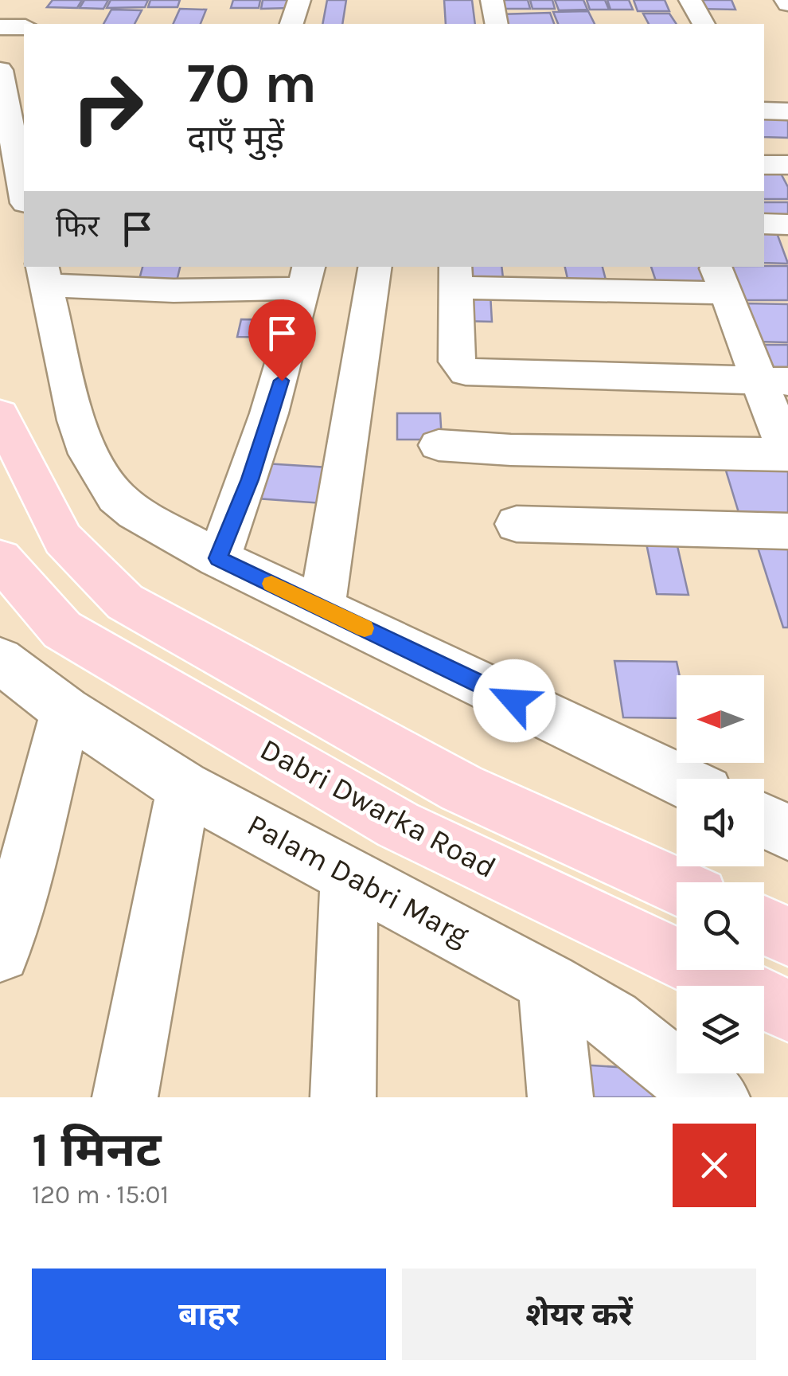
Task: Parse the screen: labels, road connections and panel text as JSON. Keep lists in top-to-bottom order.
{
  "streets": {
    "main road": ["Dabri Dwarka Road"],
    "street": ["Palam Dabri Marg"]
  },
  "north": "left",
  "page": {
    "turn": ["70 m", "दाएँ मुड़ें"],
    "then": "फिर",
    "heading": ["1 मिनट", "120 m · 15:01"],
    "buttons": ["बाहर", "शेयर करें"]
  }
}
